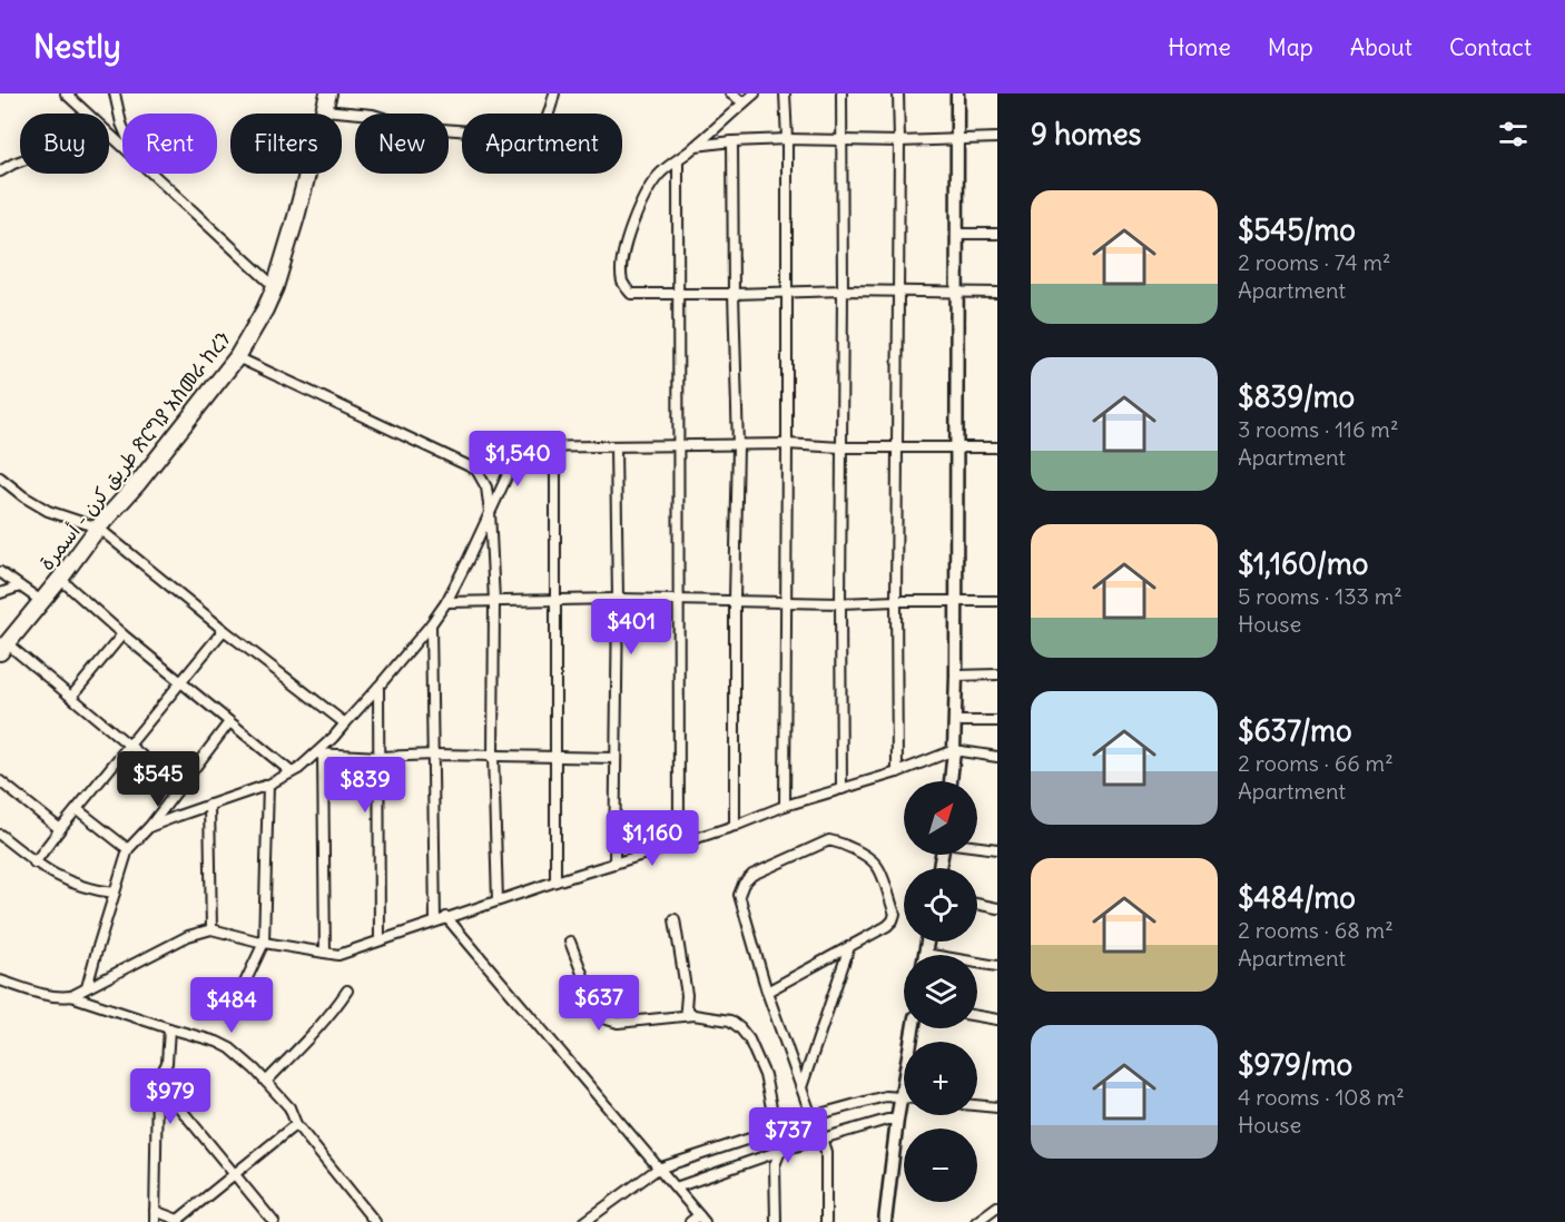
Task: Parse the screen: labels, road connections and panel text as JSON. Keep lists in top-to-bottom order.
{
  "streets": {
    "highway": ["طريق كرن - أسمرة ጽርግያ አስመራ ከረን"]
  },
  "north": "top right",
  "page": {
    "header": "Nestly",
    "nav": [
      "Home",
      "Map",
      "About",
      "Contact"
    ],
    "heading": "9 homes",
    "chip": [
      "Buy",
      "Rent",
      "Filters",
      "New",
      "Apartment"
    ],
    "list": [
      {
        "name": "$545/mo",
        "note": "2 rooms · 74 m² · Apartment"
      },
      {
        "name": "$839/mo",
        "note": "3 rooms · 116 m² · Apartment"
      },
      {
        "name": "$1,160/mo",
        "note": "5 rooms · 133 m² · House"
      },
      {
        "name": "$637/mo",
        "note": "2 rooms · 66 m² · Apartment"
      },
      {
        "name": "$484/mo",
        "note": "2 rooms · 68 m² · Apartment"
      },
      {
        "name": "$979/mo",
        "note": "4 rooms · 108 m² · House"
      }
    ],
    "price": [
      "$1,540",
      "$401",
      "$545",
      "$839",
      "$1,160",
      "$637",
      "$484",
      "$979",
      "$737"
    ],
    "map_buttons": ["+", "−"]
  }
}
